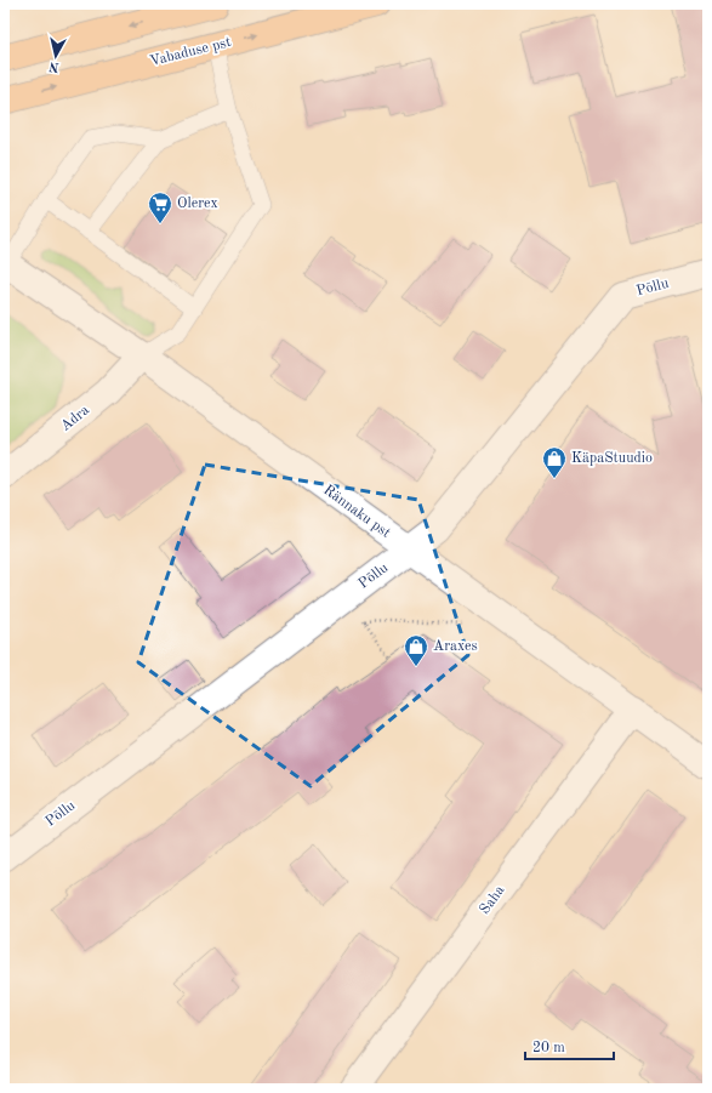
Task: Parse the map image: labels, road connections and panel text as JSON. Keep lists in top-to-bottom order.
{
  "streets": {
    "highway": ["Vabaduse pst"],
    "street": [
      "Põllu",
      "Adra",
      "Rännaku pst",
      "Saha"
    ]
  },
  "crossings": [
    ["Põllu", "Rännaku pst"],
    ["Adra", "Rännaku pst"],
    ["Rännaku pst", "Saha"]
  ],
  "places": {
    "supermarket": ["Olerex"],
    "shop": ["KäpaStuudio", "Araxes"]
  },
  "scale_bar": "20 m",
  "north": "bottom"
}
